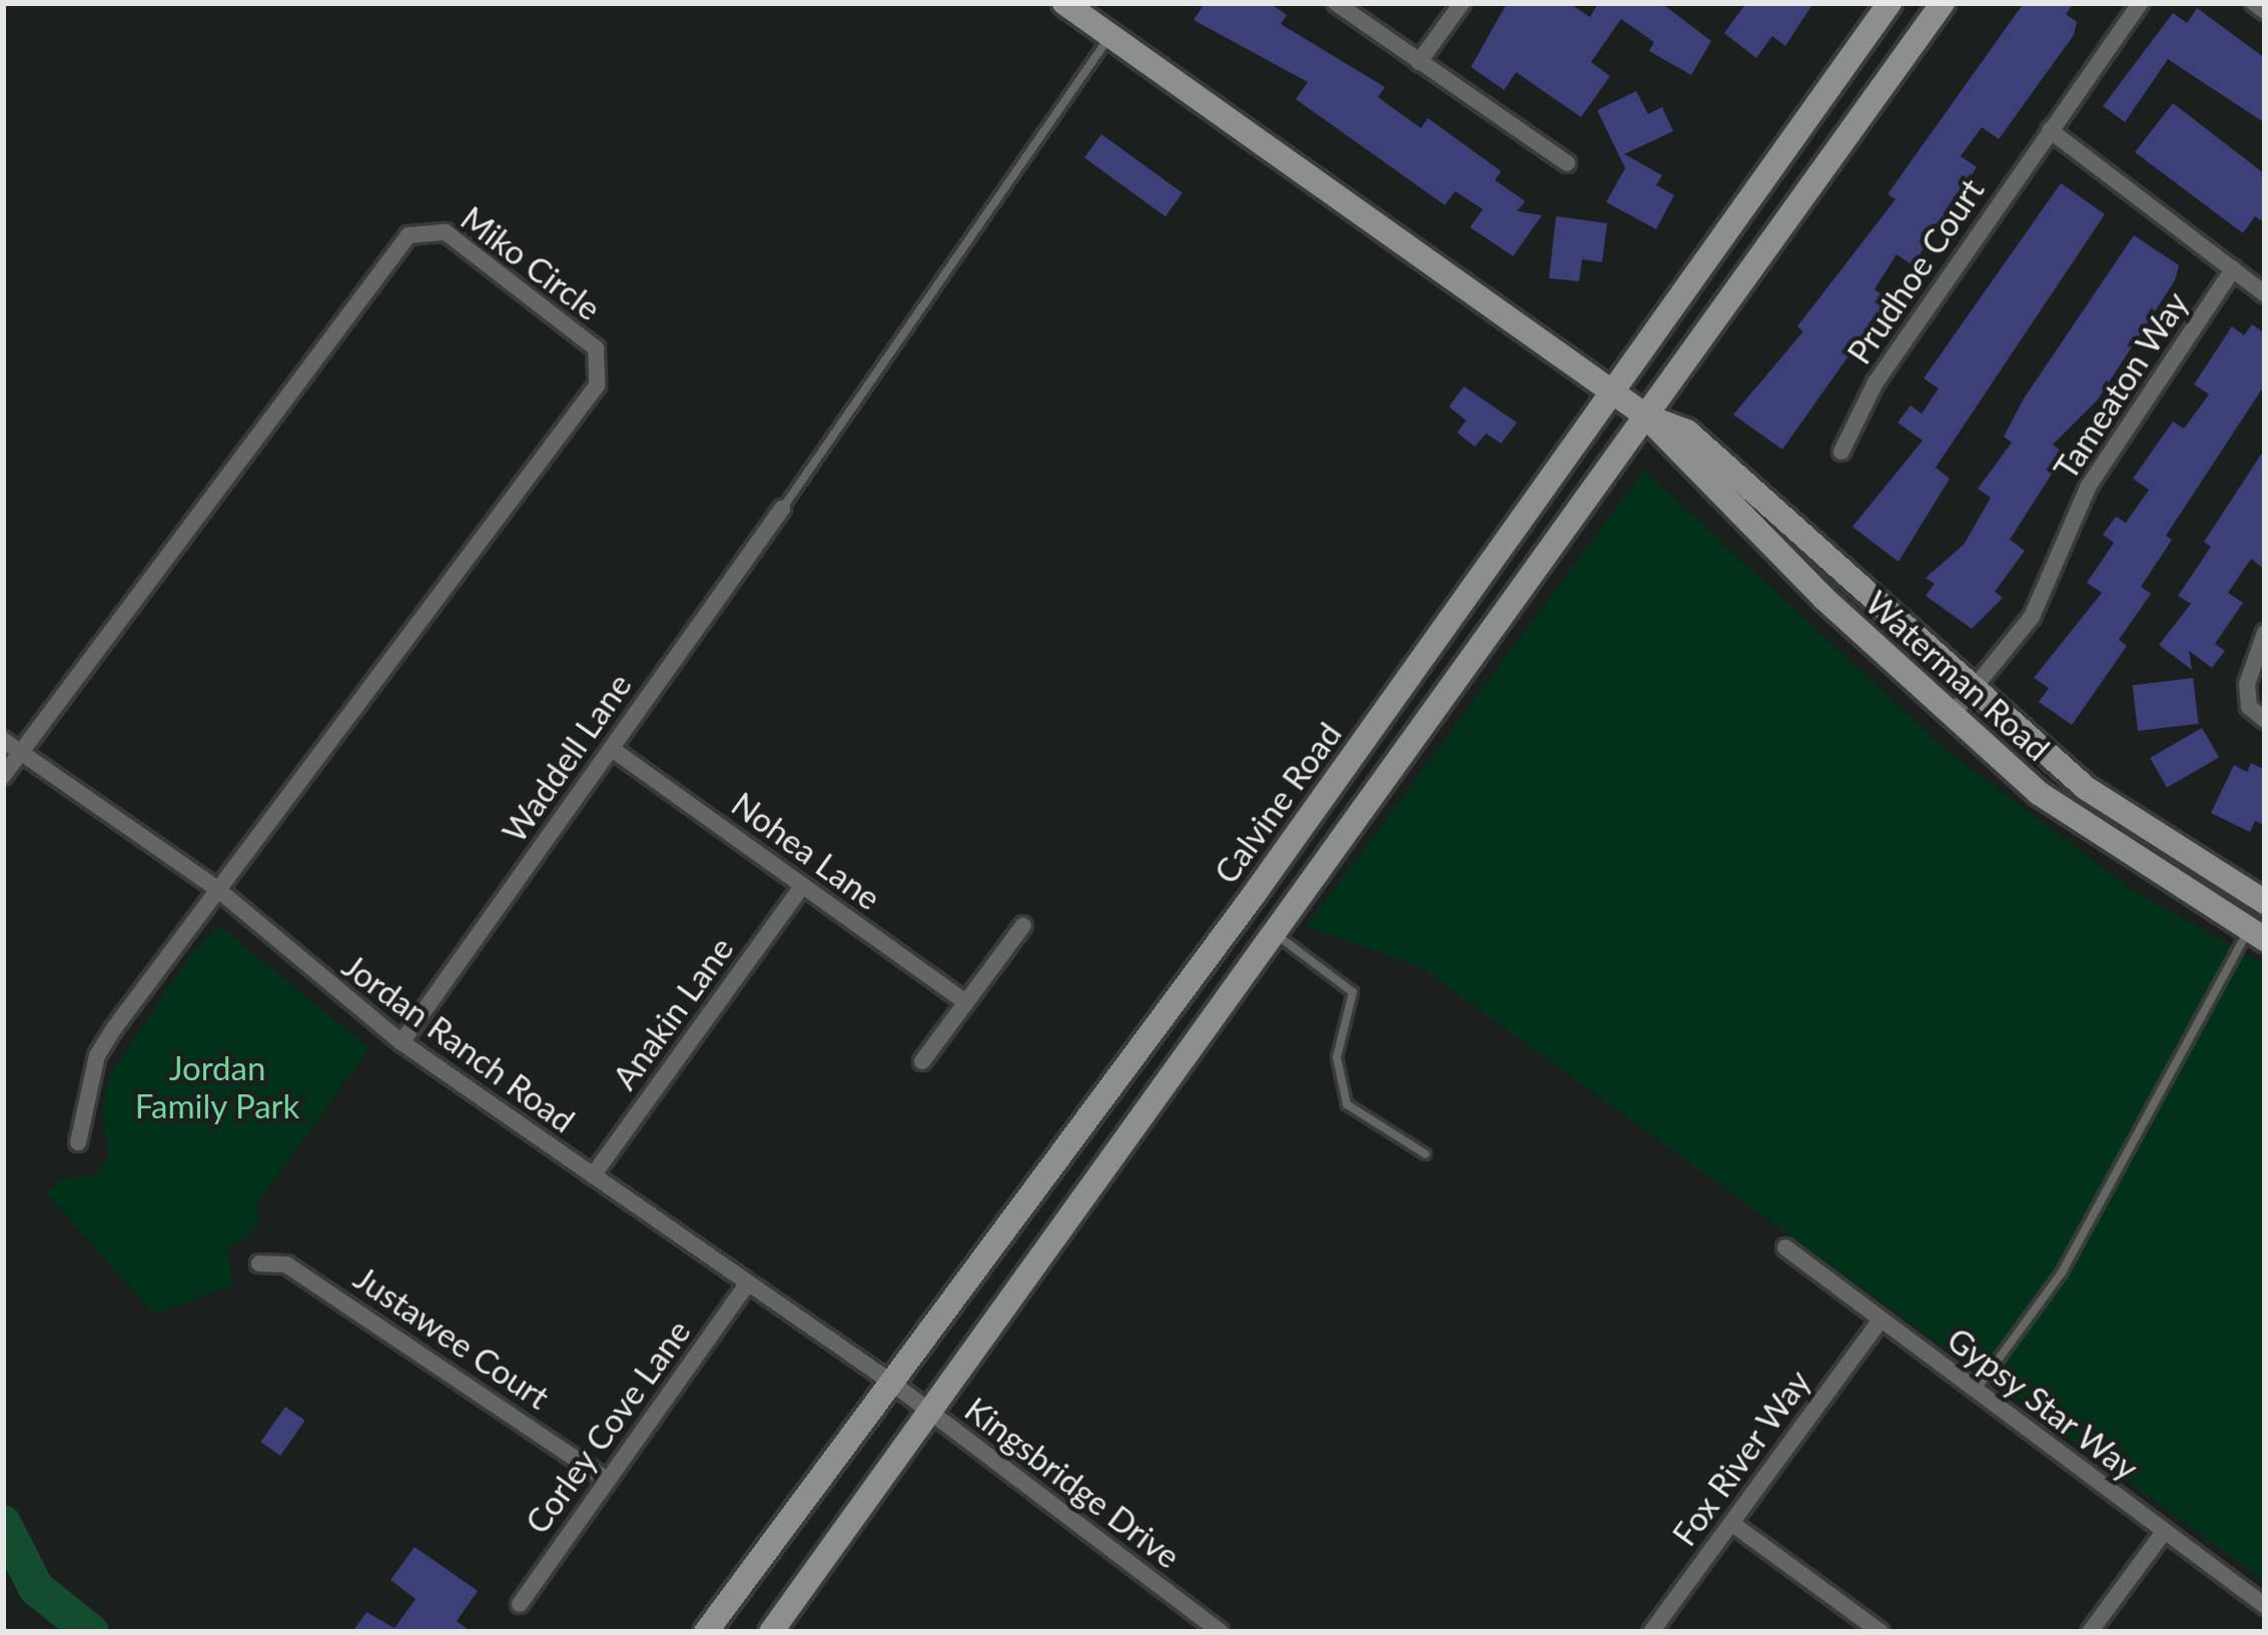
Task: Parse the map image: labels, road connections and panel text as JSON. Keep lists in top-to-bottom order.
{
  "streets": {
    "main road": ["Waterman Road", "Calvine Road"],
    "street": [
      "Miko Circle",
      "Prudhoe Court",
      "Tameaton Way",
      "Waddell Lane",
      "Nohea Lane",
      "Anakin Lane",
      "Jordan Ranch Road",
      "Justawee Court",
      "Gypsy Star Way",
      "Corley Cove Lane",
      "Fox River Way",
      "Kingsbridge Drive"
    ]
  },
  "crossings": [
    ["Miko Circle", "Jordan Ranch Road"],
    ["Tameaton Way", "Waterman Road"],
    ["Waterman Road", "Calvine Road"],
    ["Waddell Lane", "Nohea Lane"],
    ["Waddell Lane", "Jordan Ranch Road"],
    ["Calvine Road", "Jordan Ranch Road"],
    ["Calvine Road", "Kingsbridge Drive"],
    ["Nohea Lane", "Anakin Lane"],
    ["Anakin Lane", "Jordan Ranch Road"],
    ["Jordan Ranch Road", "Corley Cove Lane"],
    ["Jordan Ranch Road", "Kingsbridge Drive"],
    ["Justawee Court", "Corley Cove Lane"],
    ["Gypsy Star Way", "Fox River Way"]
  ],
  "parks": ["Jordan Family Park"]
}
